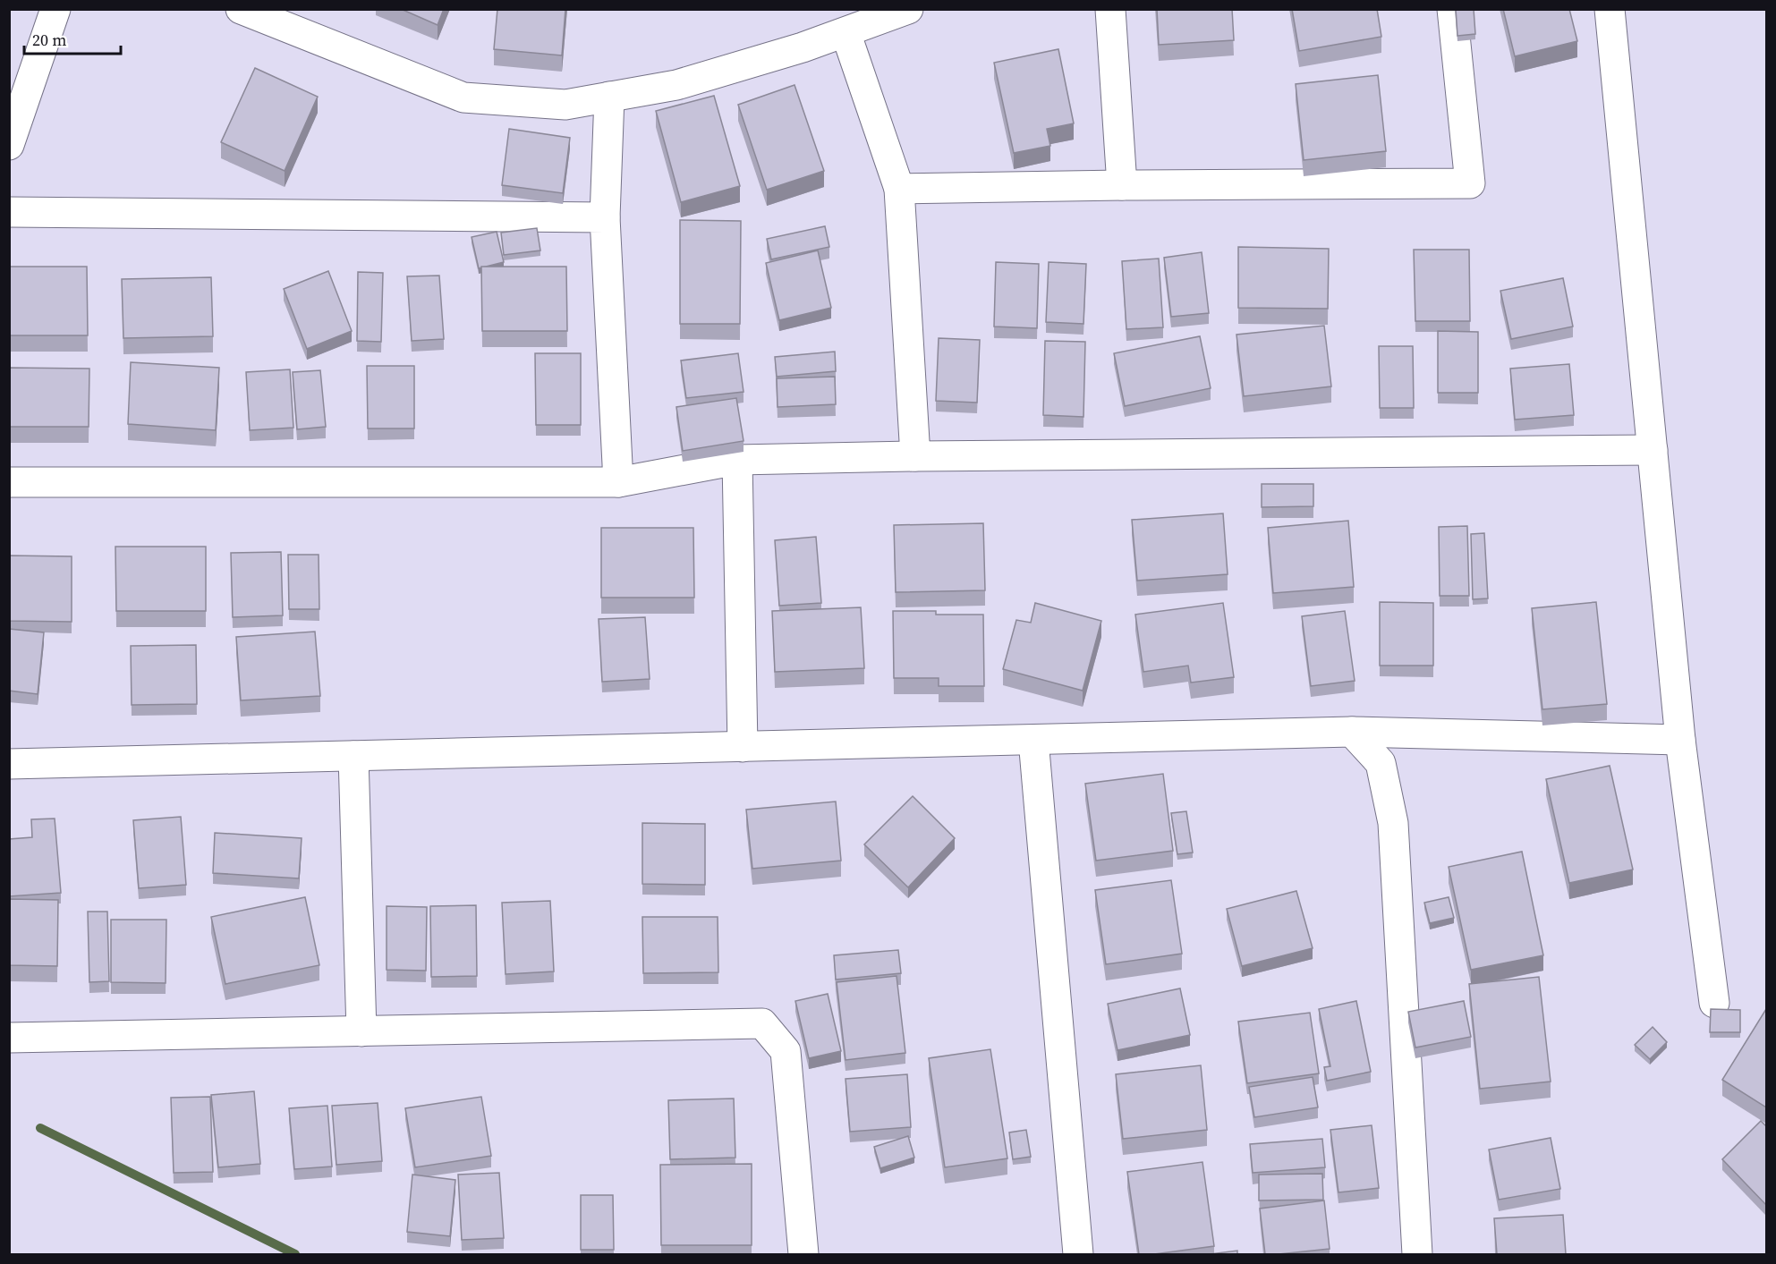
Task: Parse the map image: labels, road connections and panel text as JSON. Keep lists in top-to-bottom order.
{
  "scale_bar": "20 m"
}
